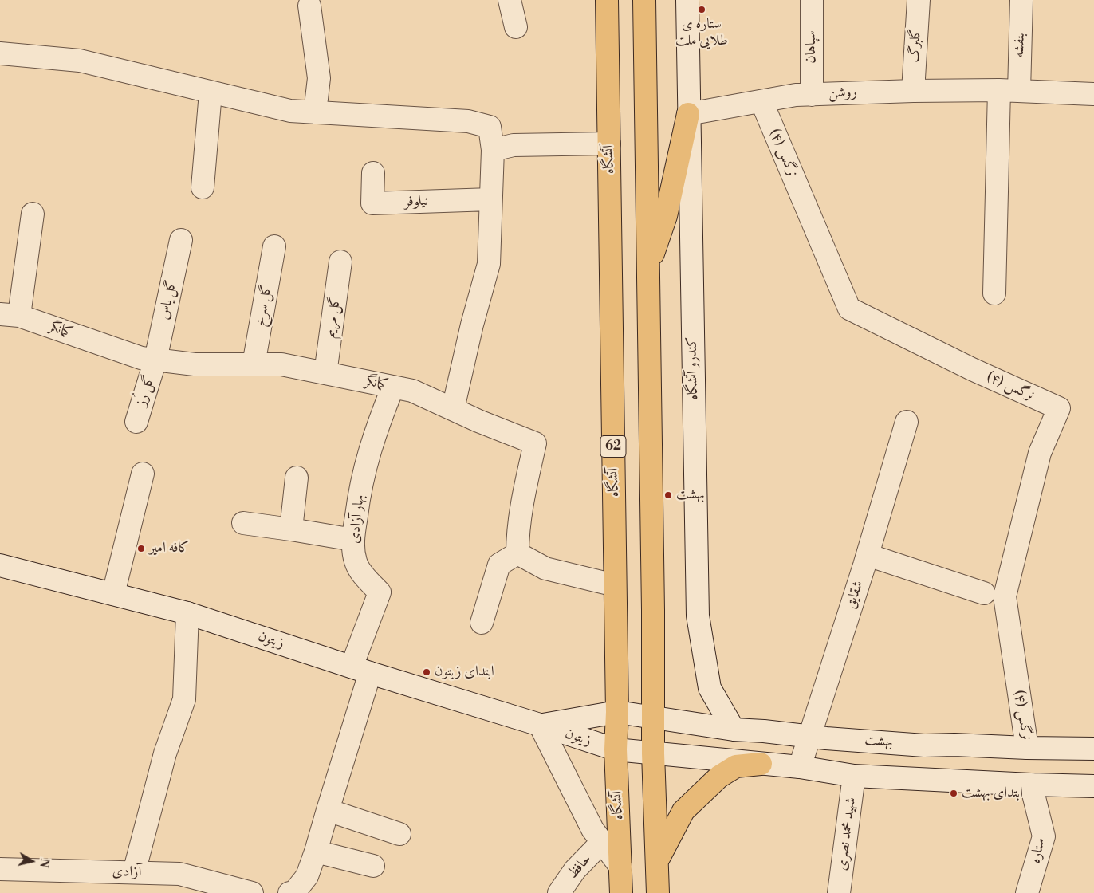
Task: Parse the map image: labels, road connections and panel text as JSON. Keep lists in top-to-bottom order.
{
  "streets": {
    "main road": ["آتشگاه", "62"],
    "street": [
      "گلبرگ",
      "بنفشه",
      "سپاهان",
      "روشن",
      "نرگس (۴)",
      "نیلوفر",
      "گل یاس",
      "گل سرخ",
      "گل مریم",
      "کمانگر",
      "کندرو آتشگاه",
      "گل رُز",
      "بهار آزادی",
      "شقایق",
      "زیتون",
      "بهشت",
      "شهید محمد نصری",
      "ستاره",
      "حافظ",
      "آزادی"
    ]
  },
  "crossings": [
    ["گلبرگ", "روشن"],
    ["بنفشه", "روشن"],
    ["سپاهان", "روشن"],
    ["روشن", "نرگس (۴)"],
    ["روشن", "کندرو آتشگاه"],
    ["نرگس (۴)", "بهشت"],
    ["آتشگاه", "زیتون"],
    ["آتشگاه", "بهشت"],
    ["گل یاس", "کمانگر"],
    ["گل یاس", "گل رُز"],
    ["گل سرخ", "کمانگر"],
    ["گل مریم", "کمانگر"],
    ["کمانگر", "گل رُز"],
    ["کمانگر", "بهار آزادی"],
    ["کندرو آتشگاه", "بهشت"],
    ["بهار آزادی", "زیتون"],
    ["شقایق", "بهشت"],
    ["زیتون", "بهشت"]
  ],
  "places": [
    "ستاره ی طلایی ملت",
    "بهشت",
    "کافه امیر",
    "ابتدای زیتون",
    "ابتدای بهشت"
  ],
  "north": "right"
}
